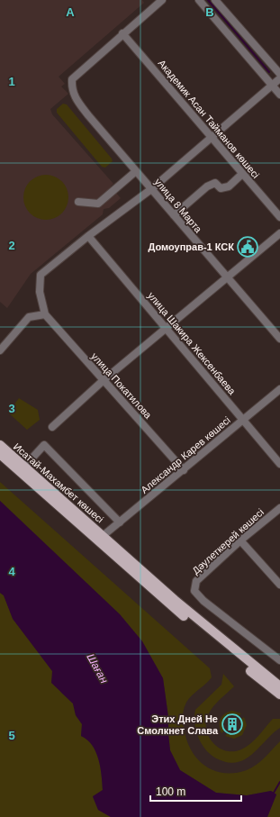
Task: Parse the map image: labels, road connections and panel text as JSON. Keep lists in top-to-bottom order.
{
  "streets": {
    "main road": ["Исатай-Махамбет көшесі"],
    "street": [
      "Академик Асан Тайманов көшесі",
      "улица 8 Марта",
      "улица Шакира Жексенбаева",
      "улица Покатилова",
      "Александр Карев көшесі",
      "Дәулеткерей көшесі"
    ]
  },
  "crossings": [
    ["Академик Асан Тайманов көшесі", "улица 8 Марта"],
    ["улица Шакира Жексенбаева", "Александр Карев көшесі"],
    ["улица Покатилова", "Александр Карев көшесі"],
    ["Александр Карев көшесі", "Исатай-Махамбет көшесі"]
  ],
  "water": ["Шаған"],
  "places": {
    "public building": ["Домоуправ-1 КСК"],
    "building": ["Этих Дней Не Смолкнет Слава"]
  },
  "scale_bar": "100 m",
  "grid": {
    "columns": ["A", "B"],
    "rows": [
      "1",
      "2",
      "3",
      "4",
      "5"
    ]
  }
}
